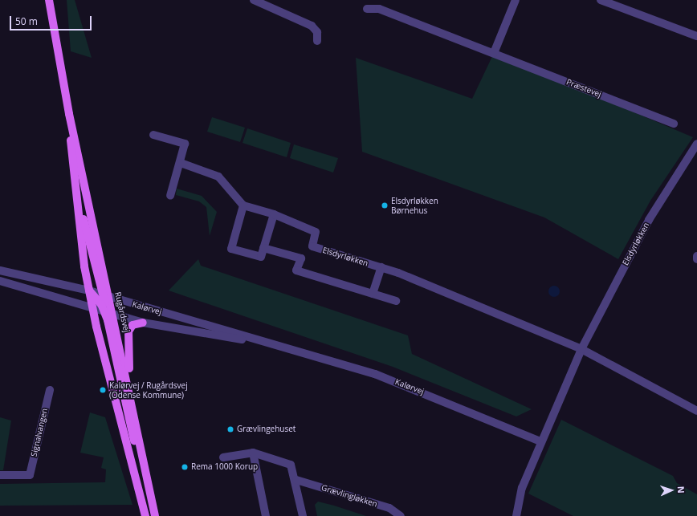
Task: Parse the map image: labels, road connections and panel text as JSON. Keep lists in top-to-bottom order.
{
  "streets": {
    "main road": ["Rugårdsvej"],
    "street": [
      "Præstevej",
      "Elsdyrløkken",
      "Kalørvej",
      "Signalvangen",
      "Grævlingløkken"
    ]
  },
  "crossings": [
    ["Elsdyrløkken", "Kalørvej"],
    ["Kalørvej", "Rugårdsvej"]
  ],
  "places": [
    "Elsdyrløkken Børnehus",
    "Kalørvej / Rugårdsvej (Odense Kommune)",
    "Grævlingehuset",
    "Rema 1000 Korup"
  ],
  "scale_bar": "50 m",
  "north": "right"
}
